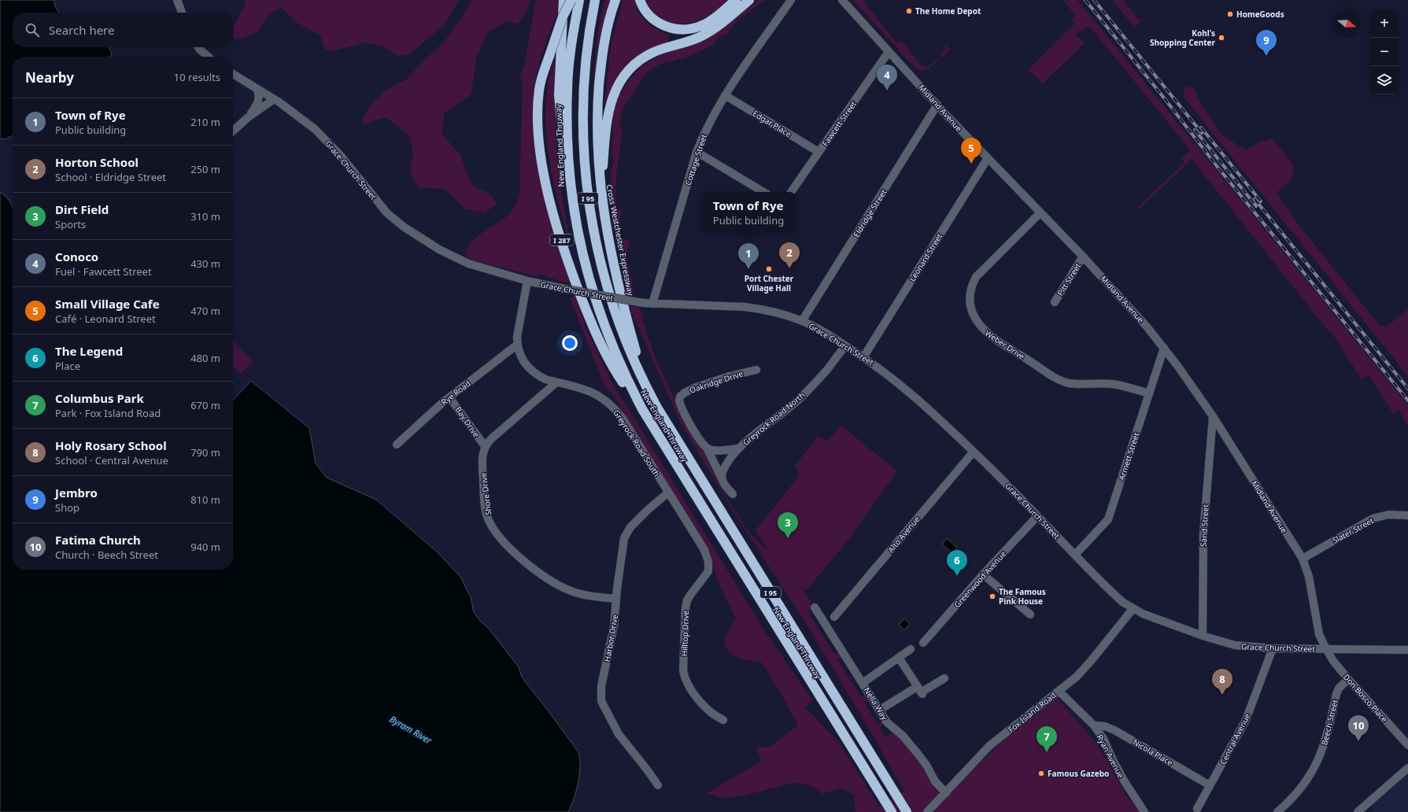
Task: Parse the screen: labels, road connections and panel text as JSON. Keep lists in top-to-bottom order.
{
  "streets": {
    "highway": [
      "New England Thruway",
      "I 95",
      "I 287",
      "Cross Westchester Expressway"
    ],
    "street": [
      "Midland Avenue",
      "Edgar Place",
      "Fawcett Street",
      "Cottage Street",
      "Grace Church Street",
      "Eldridge Street",
      "Leonard Street",
      "Pitt Street",
      "Weber Drive",
      "Oakridge Drive",
      "Rye Road",
      "Greyrock Road North",
      "Bay Drive",
      "Greyrock Road South",
      "Armett Street",
      "Shore Drive",
      "Sand Street",
      "Slater Street",
      "Alto Avenue",
      "Greenwood Avenue",
      "Hilltop Drive",
      "Harbor Drive",
      "Don Bosco Place",
      "Nella Way",
      "Fox Island Road",
      "Beech Street",
      "Central Avenue",
      "Nicola Place",
      "Ryan Avenue"
    ]
  },
  "crossings": [
    ["Midland Avenue", "Fawcett Street"],
    ["Midland Avenue", "Grace Church Street"],
    ["Midland Avenue", "Eldridge Street"],
    ["Midland Avenue", "Leonard Street"],
    ["Midland Avenue", "Pitt Street"],
    ["Midland Avenue", "Weber Drive"],
    ["Midland Avenue", "Armett Street"],
    ["Midland Avenue", "Sand Street"],
    ["Midland Avenue", "Slater Street"],
    ["Midland Avenue", "Don Bosco Place"],
    ["Edgar Place", "Fawcett Street"],
    ["Edgar Place", "Cottage Street"],
    ["New England Thruway", "I 287"],
    ["New England Thruway", "Cross Westchester Expressway"],
    ["Cottage Street", "Grace Church Street"],
    ["Grace Church Street", "Eldridge Street"],
    ["Grace Church Street", "Leonard Street"],
    ["Grace Church Street", "Greyrock Road North"],
    ["Grace Church Street", "Greyrock Road South"],
    ["Grace Church Street", "Armett Street"],
    ["Grace Church Street", "Sand Street"],
    ["Grace Church Street", "Alto Avenue"],
    ["Grace Church Street", "Greenwood Avenue"],
    ["Grace Church Street", "Don Bosco Place"],
    ["Grace Church Street", "Fox Island Road"],
    ["Grace Church Street", "Central Avenue"],
    ["Weber Drive", "Armett Street"],
    ["Oakridge Drive", "Greyrock Road North"],
    ["Rye Road", "Bay Drive"],
    ["Rye Road", "Greyrock Road South"],
    ["Bay Drive", "Shore Drive"],
    ["Greyrock Road South", "Hilltop Drive"],
    ["Greyrock Road South", "Harbor Drive"],
    ["Shore Drive", "Harbor Drive"],
    ["Hilltop Drive", "Harbor Drive"],
    ["Don Bosco Place", "Beech Street"],
    ["Nella Way", "Fox Island Road"],
    ["Fox Island Road", "Ryan Avenue"],
    ["Central Avenue", "Nicola Place"],
    ["Nicola Place", "Ryan Avenue"]
  ],
  "water": ["Byram River"],
  "places": [
    "The Home Depot",
    "HomeGoods",
    "Kohl's Shopping Center",
    "Port Chester Village Hall",
    "The Famous Pink House",
    "Famous Gazebo"
  ],
  "north": "right",
  "page": {
    "map_buttons": ["+", "−"],
    "search": "Search here",
    "pins": [
      "9",
      "4",
      "5",
      "2",
      "1",
      "3",
      "6",
      "8",
      "10",
      "7"
    ],
    "heading": ["Nearby", "10 results"],
    "list": [
      {
        "mark": "1",
        "name": "Town of Rye",
        "note": "Public building",
        "value": "210 m"
      },
      {
        "mark": "2",
        "name": "Horton School",
        "note": "School · Eldridge Street",
        "value": "250 m"
      },
      {
        "mark": "3",
        "name": "Dirt Field",
        "note": "Sports",
        "value": "310 m"
      },
      {
        "mark": "4",
        "name": "Conoco",
        "note": "Fuel · Fawcett Street",
        "value": "430 m"
      },
      {
        "mark": "5",
        "name": "Small Village Cafe",
        "note": "Café · Leonard Street",
        "value": "470 m"
      },
      {
        "mark": "6",
        "name": "The Legend",
        "note": "Place",
        "value": "480 m"
      },
      {
        "mark": "7",
        "name": "Columbus Park",
        "note": "Park · Fox Island Road",
        "value": "670 m"
      },
      {
        "mark": "8",
        "name": "Holy Rosary School",
        "note": "School · Central Avenue",
        "value": "790 m"
      },
      {
        "mark": "9",
        "name": "Jembro",
        "note": "Shop",
        "value": "810 m"
      },
      {
        "mark": "10",
        "name": "Fatima Church",
        "note": "Church · Beech Street",
        "value": "940 m"
      }
    ],
    "popup": ["Town of Rye", "Public building"]
  }
}
